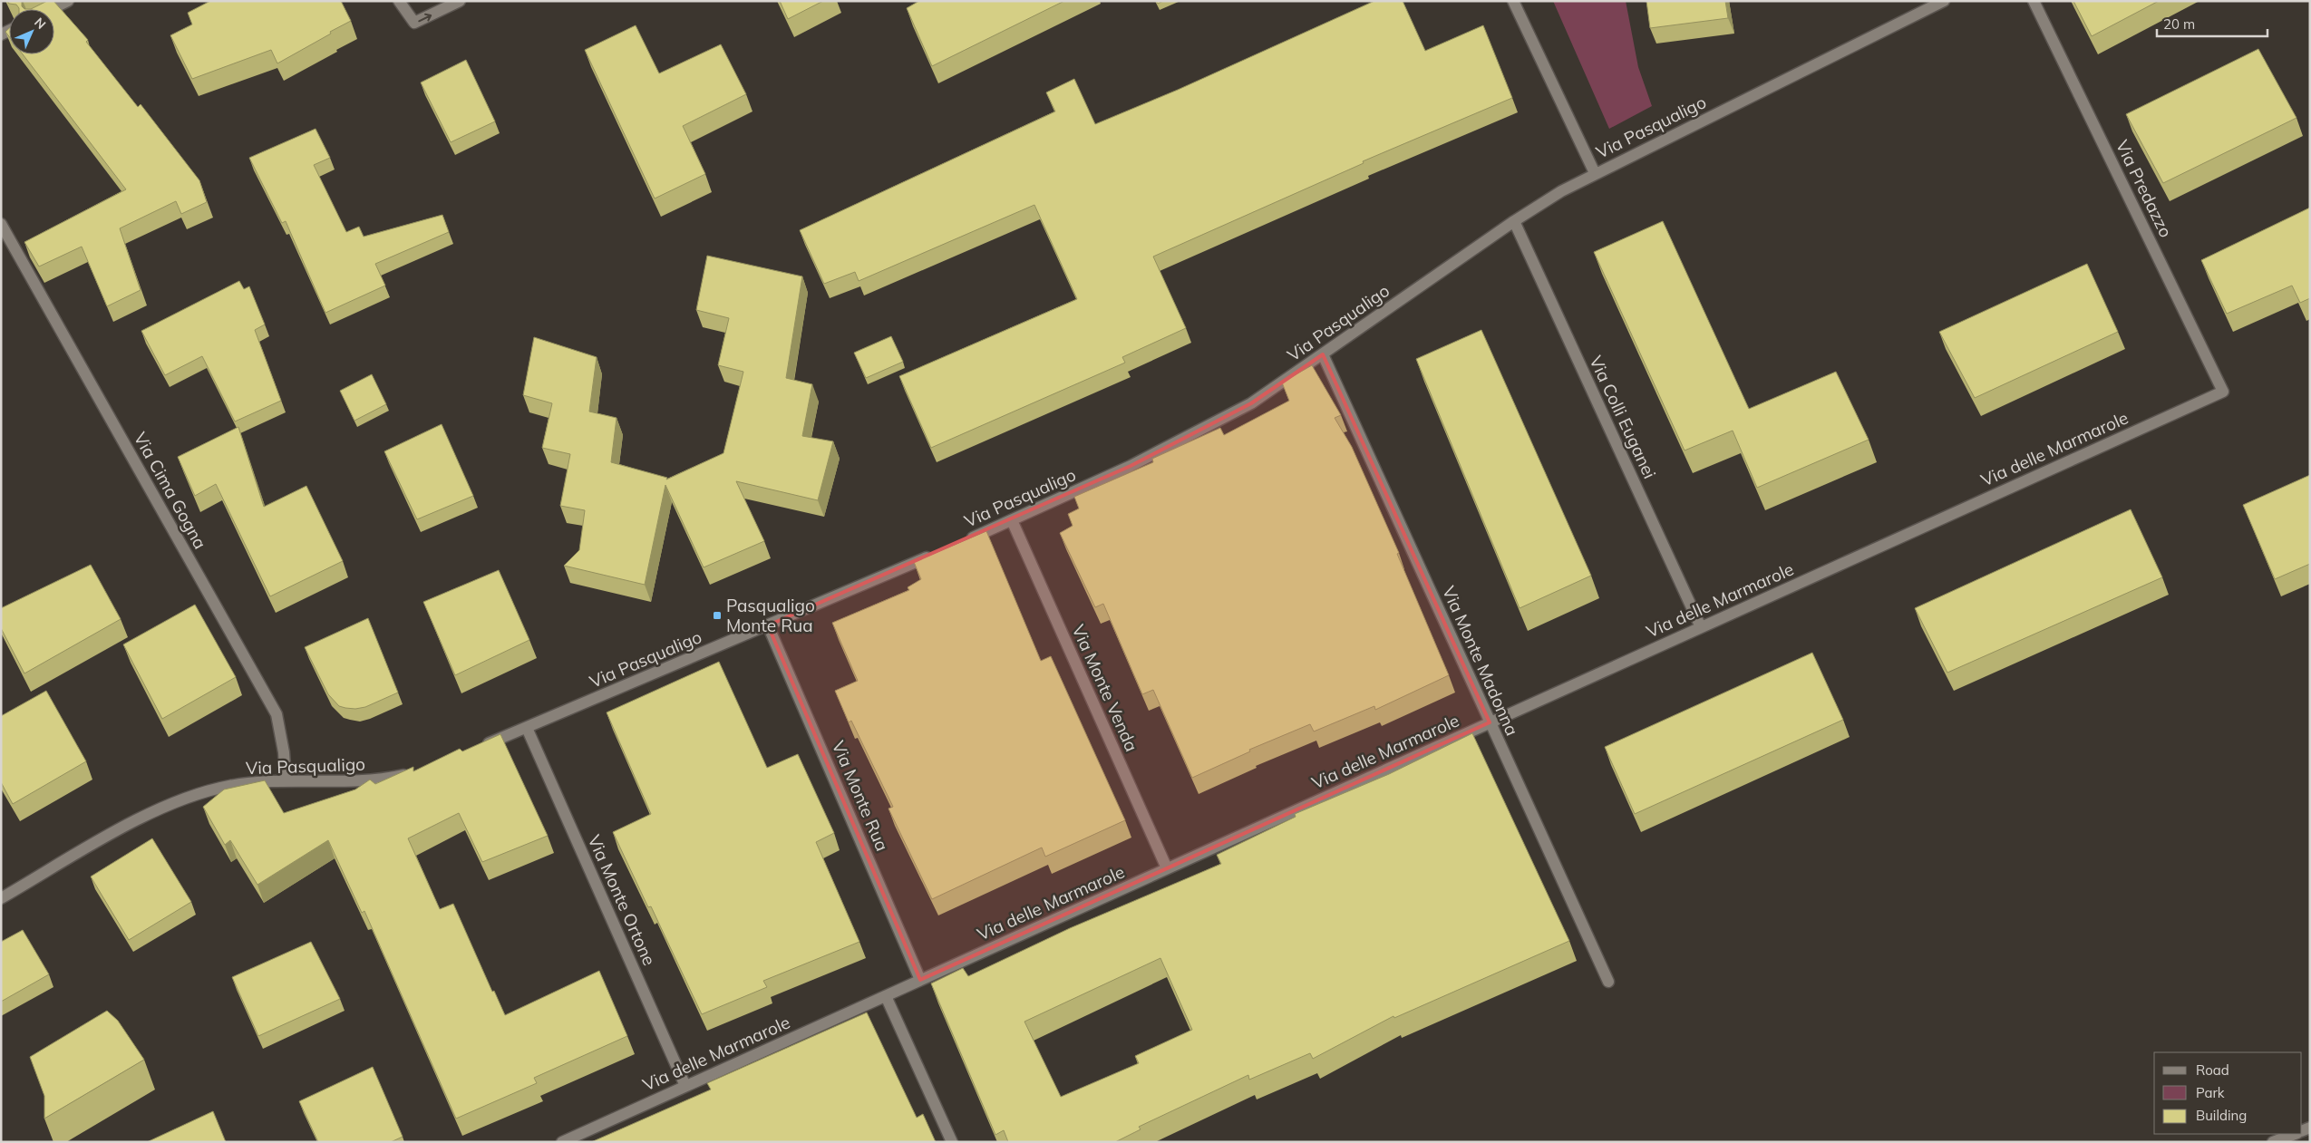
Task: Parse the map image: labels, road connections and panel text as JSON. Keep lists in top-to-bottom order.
{
  "streets": {
    "street": [
      "Via Pasqualigo",
      "Via Predazzo",
      "Via Colli Euganei",
      "Via delle Marmarole",
      "Via Cima Gogna",
      "Via Monte Madonna",
      "Via Monte Venda",
      "Via Monte Rua",
      "Via Monte Ortone"
    ]
  },
  "crossings": [
    ["Via Pasqualigo", "Via Colli Euganei"],
    ["Via Pasqualigo", "Via Cima Gogna"],
    ["Via Pasqualigo", "Via Monte Madonna"],
    ["Via Pasqualigo", "Via Monte Venda"],
    ["Via Pasqualigo", "Via Monte Rua"],
    ["Via Pasqualigo", "Via Monte Ortone"],
    ["Via Predazzo", "Via delle Marmarole"],
    ["Via Colli Euganei", "Via delle Marmarole"],
    ["Via delle Marmarole", "Via Monte Madonna"],
    ["Via delle Marmarole", "Via Monte Venda"],
    ["Via delle Marmarole", "Via Monte Rua"],
    ["Via delle Marmarole", "Via Monte Ortone"]
  ],
  "places": {
    "transit": ["Pasqualigo Monte Rua"]
  },
  "legend": ["Road", "Park", "Building"],
  "scale_bar": "20 m",
  "north": "top right"
}
